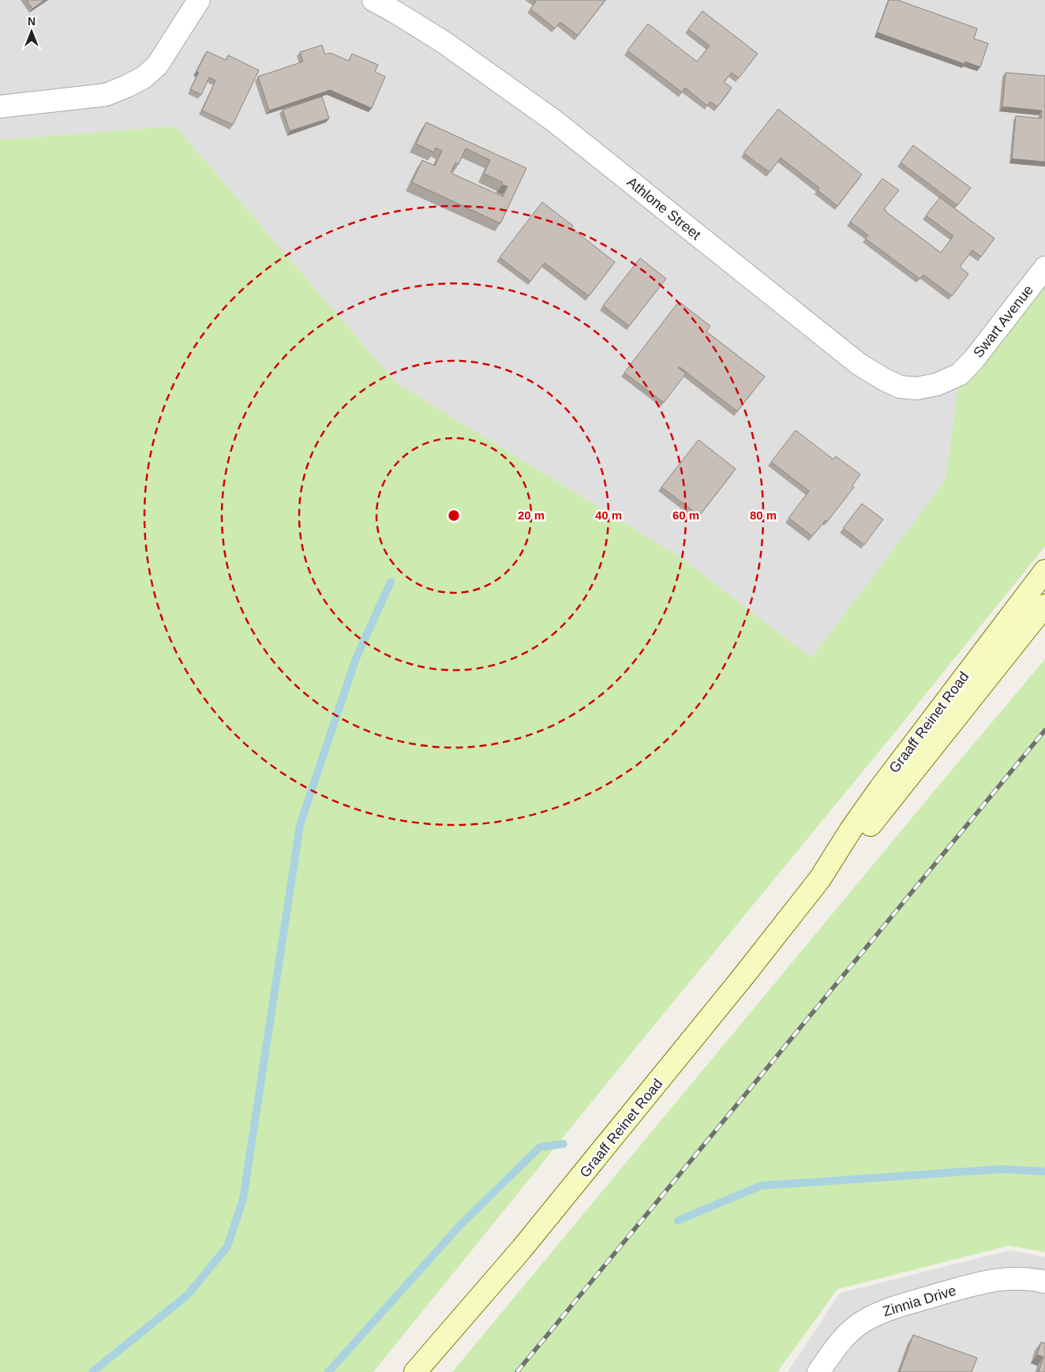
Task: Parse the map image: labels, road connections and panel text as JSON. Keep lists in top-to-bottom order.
{
  "streets": {
    "main road": ["Graaff Reinet Road"],
    "street": ["Athlone Street", "Swart Avenue", "Zinnia Drive"]
  },
  "crossings": [
    ["Athlone Street", "Swart Avenue"]
  ],
  "north": "top",
  "rings": [
    "20 m",
    "40 m",
    "60 m",
    "80 m"
  ]
}
